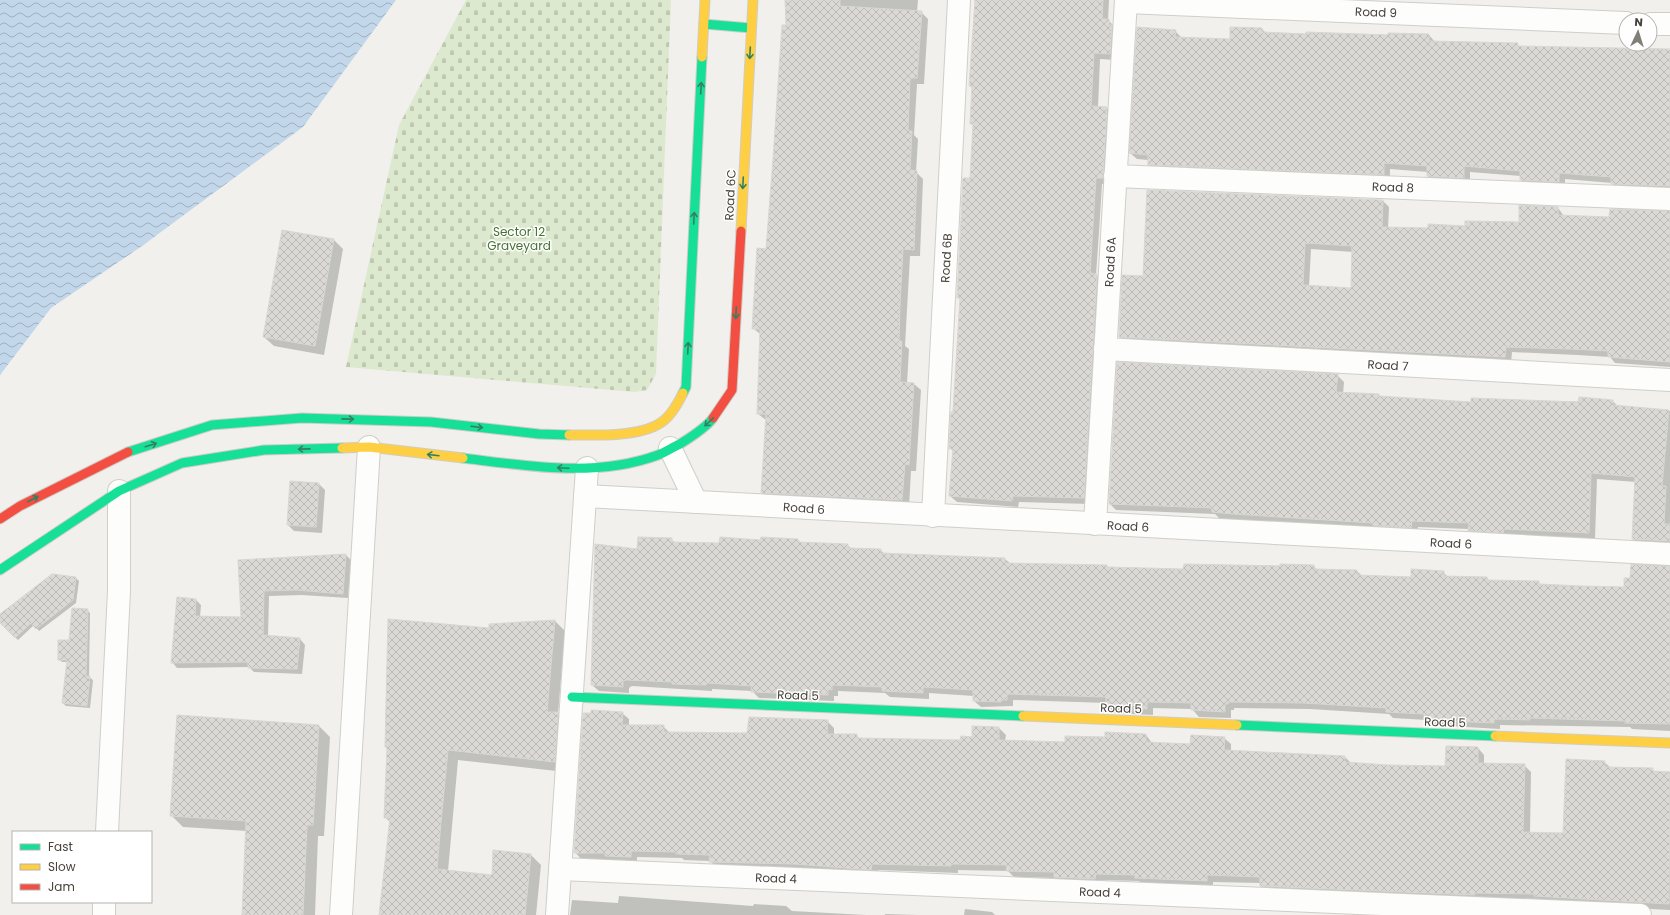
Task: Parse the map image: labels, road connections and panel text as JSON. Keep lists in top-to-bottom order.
{
  "streets": {
    "street": [
      "Road 9",
      "Road 8",
      "Road 6C",
      "Road 6B",
      "Road 6A",
      "Road 7",
      "Road 6",
      "Road 5",
      "Road 4"
    ]
  },
  "crossings": [
    ["Road 9", "Road 6A"],
    ["Road 8", "Road 6A"],
    ["Road 6B", "Road 6"],
    ["Road 6A", "Road 7"],
    ["Road 6A", "Road 6"]
  ],
  "one_way": ["Road 6C"],
  "parks": ["Sector 12 Graveyard"],
  "legend": ["Fast", "Slow", "Jam"],
  "north": "top"
}
